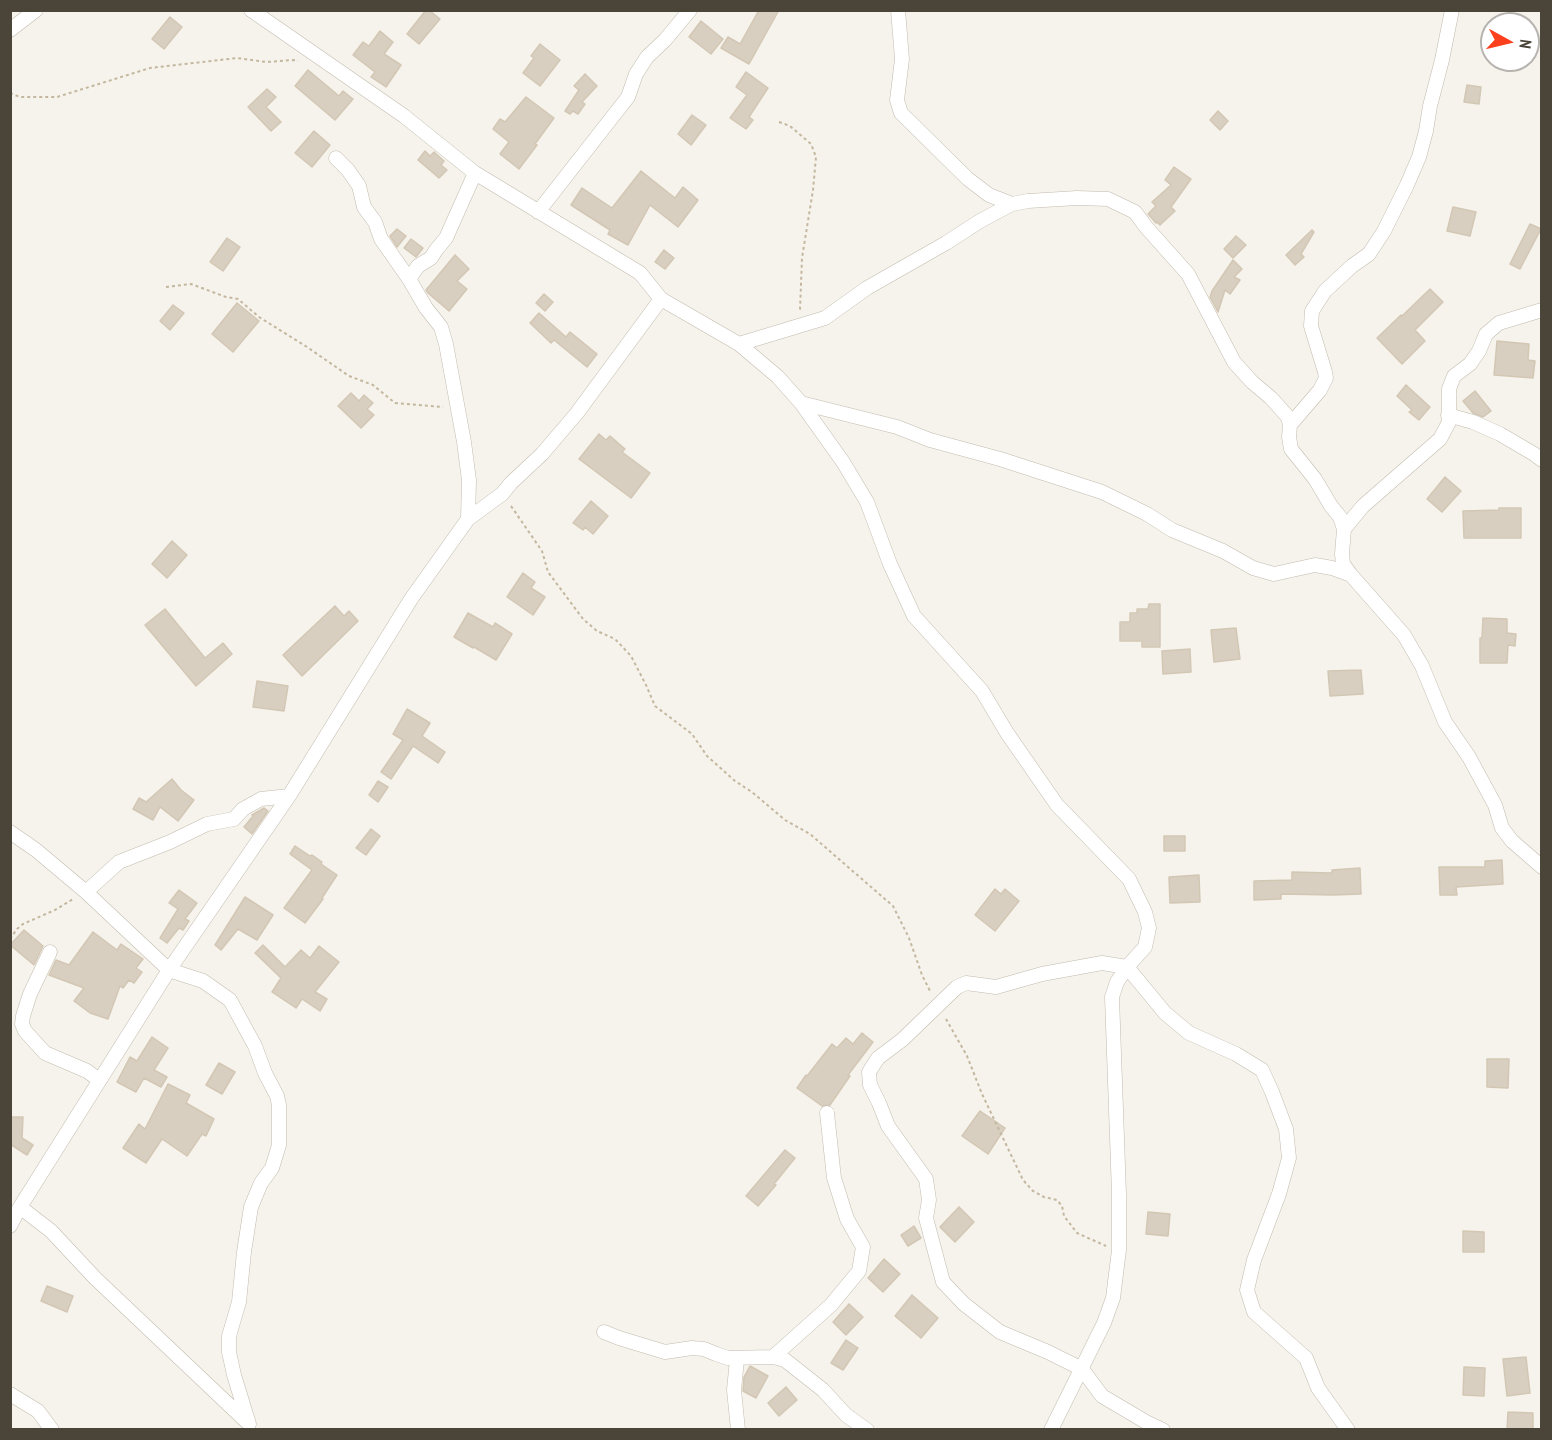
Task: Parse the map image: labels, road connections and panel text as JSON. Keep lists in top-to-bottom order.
{
  "north": "right"
}
